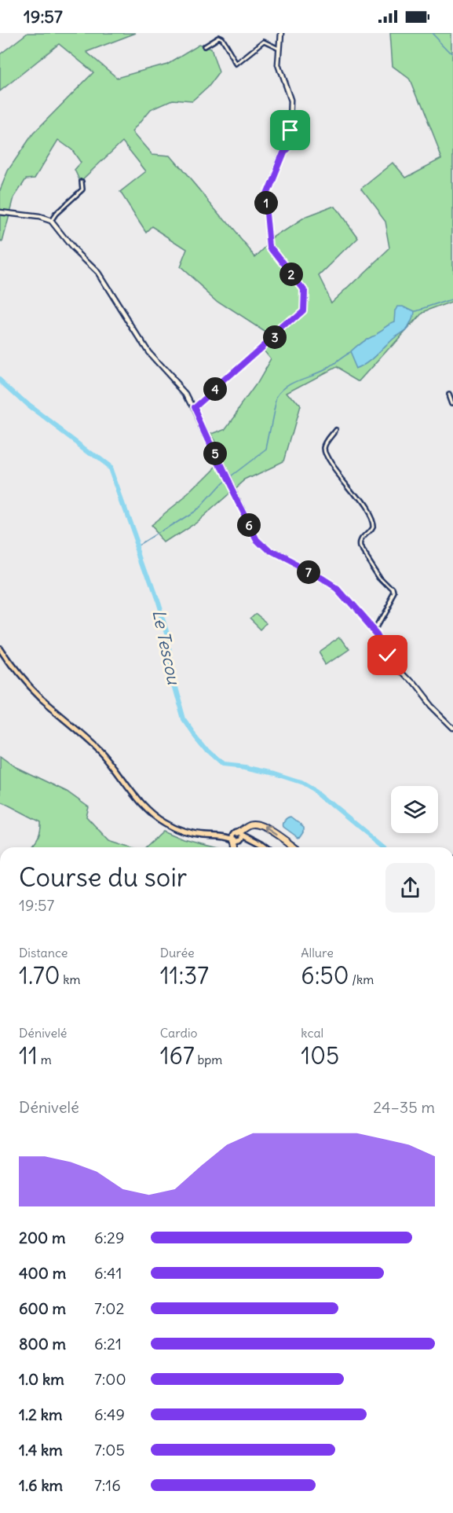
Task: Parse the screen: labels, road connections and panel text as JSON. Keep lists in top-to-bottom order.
{
  "water": ["Le Tescou"],
  "page": {
    "status": "19:57",
    "pins": [
      "1",
      "2",
      "3",
      "4",
      "5",
      "6",
      "7"
    ],
    "heading": ["Course du soir", "19:57"],
    "stats": [
      ["Distance", "1.70 km"],
      ["Durée", "11:37"],
      ["Allure", "6:50 /km"],
      ["Dénivelé", "11 m"],
      ["Cardio", "167 bpm"],
      ["kcal", "105"]
    ],
    "chart": ["Dénivelé", "24–35 m"],
    "list": [
      {
        "name": "200 m",
        "note": "6:29"
      },
      {
        "name": "400 m",
        "note": "6:41"
      },
      {
        "name": "600 m",
        "note": "7:02"
      },
      {
        "name": "800 m",
        "note": "6:21"
      },
      {
        "name": "1.0 km",
        "note": "7:00"
      },
      {
        "name": "1.2 km",
        "note": "6:49"
      },
      {
        "name": "1.4 km",
        "note": "7:05"
      },
      {
        "name": "1.6 km",
        "note": "7:16"
      }
    ]
  }
}
